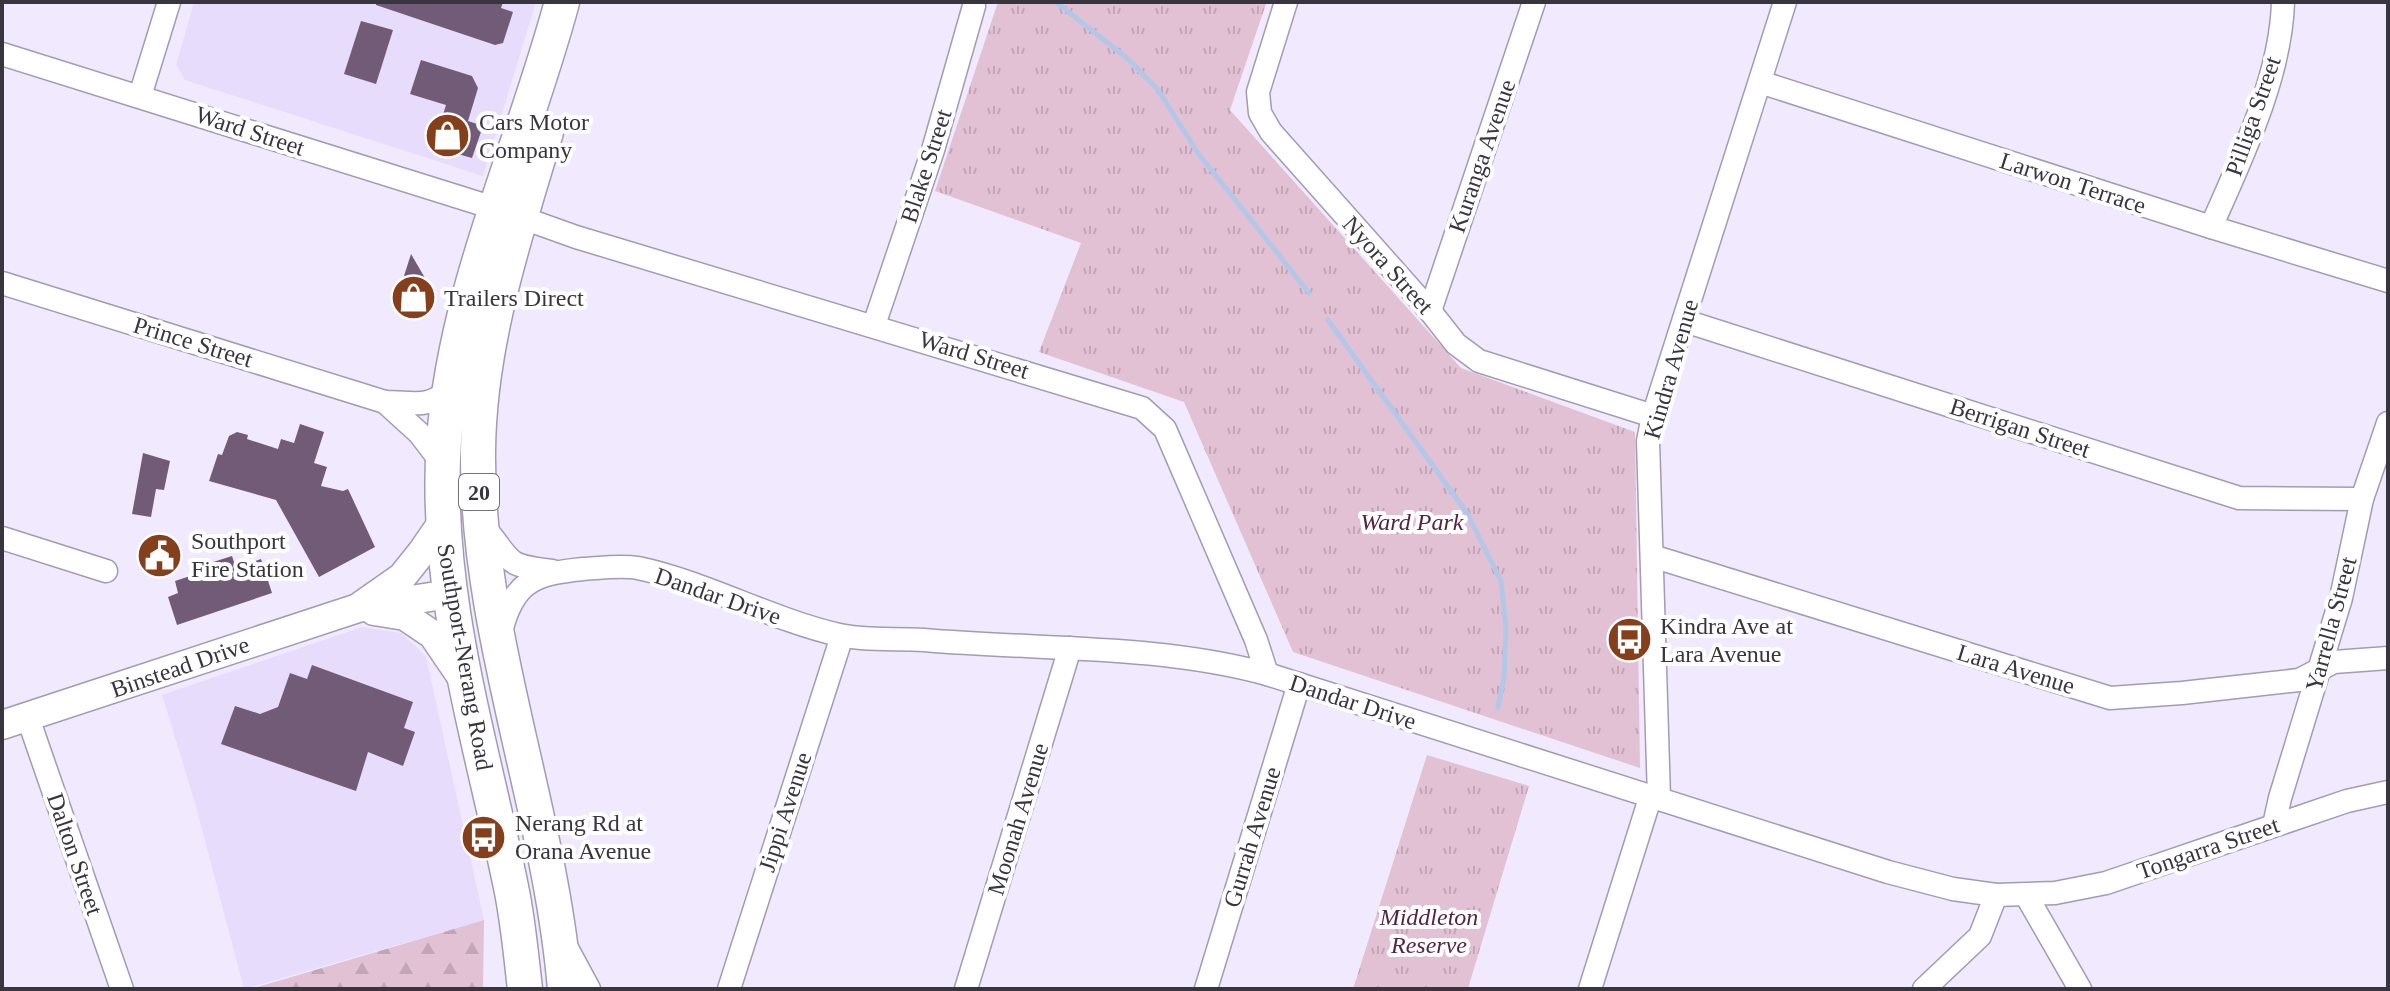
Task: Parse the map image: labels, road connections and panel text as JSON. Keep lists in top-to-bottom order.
{
  "streets": {
    "main road": ["20", "Southport-Nerang Road"],
    "street": [
      "Pilliga Street",
      "Ward Street",
      "Kuranga Avenue",
      "Blake Street",
      "Larwon Terrace",
      "Nyora Street",
      "Prince Street",
      "Kindra Avenue",
      "Berrigan Street",
      "Dandar Drive",
      "Yarrella Street",
      "Binstead Drive",
      "Lara Avenue",
      "Jippi Avenue",
      "Moonah Avenue",
      "Gurrah Avenue",
      "Tongarra Street",
      "Dalton Street"
    ]
  },
  "crossings": [
    ["Pilliga Street", "Larwon Terrace"],
    ["Ward Street", "Blake Street"],
    ["Ward Street", "Dandar Drive"],
    ["Ward Street", "Southport-Nerang Road"],
    ["Kuranga Avenue", "Nyora Street"],
    ["Larwon Terrace", "Kindra Avenue"],
    ["Nyora Street", "Kindra Avenue"],
    ["Prince Street", "Southport-Nerang Road"],
    ["Kindra Avenue", "Berrigan Street"],
    ["Kindra Avenue", "Dandar Drive"],
    ["Kindra Avenue", "Lara Avenue"],
    ["Berrigan Street", "Yarrella Street"],
    ["Dandar Drive", "Southport-Nerang Road"],
    ["Dandar Drive", "Jippi Avenue"],
    ["Dandar Drive", "Moonah Avenue"],
    ["Dandar Drive", "Gurrah Avenue"],
    ["Dandar Drive", "Tongarra Street"],
    ["Yarrella Street", "Lara Avenue"],
    ["Yarrella Street", "Tongarra Street"],
    ["Southport-Nerang Road", "Binstead Drive"],
    ["Binstead Drive", "Dalton Street"]
  ],
  "parks": ["Ward Park", "Middleton Reserve"],
  "places": {
    "shop": ["Cars Motor Company", "Trailers Direct"],
    "public building": ["Southport Fire Station"],
    "bus stop": ["Kindra Ave at Lara Avenue", "Nerang Rd at Orana Avenue"]
  }
}
